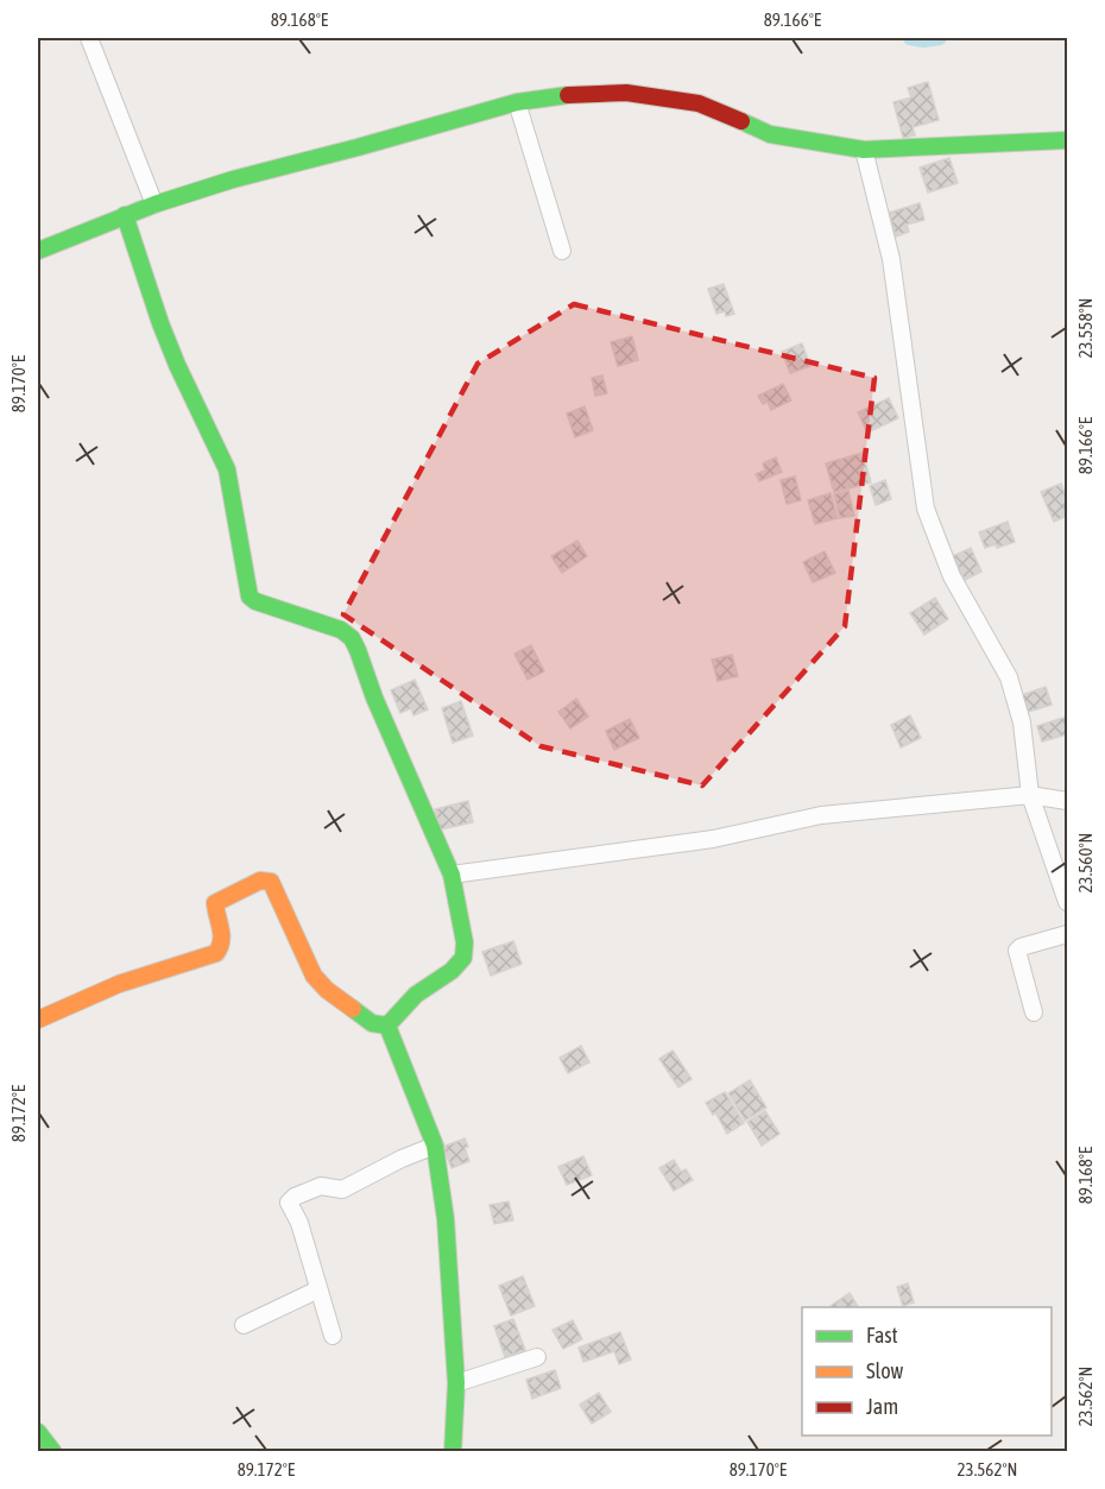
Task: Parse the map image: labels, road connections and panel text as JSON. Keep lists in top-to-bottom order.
{
  "legend": ["Fast", "Slow", "Jam"],
  "coordinates": [
    "89.168°E",
    "89.166°E",
    "23.558°N",
    "89.170°E",
    "23.560°N",
    "89.172°E",
    "23.562°N"
  ]
}
